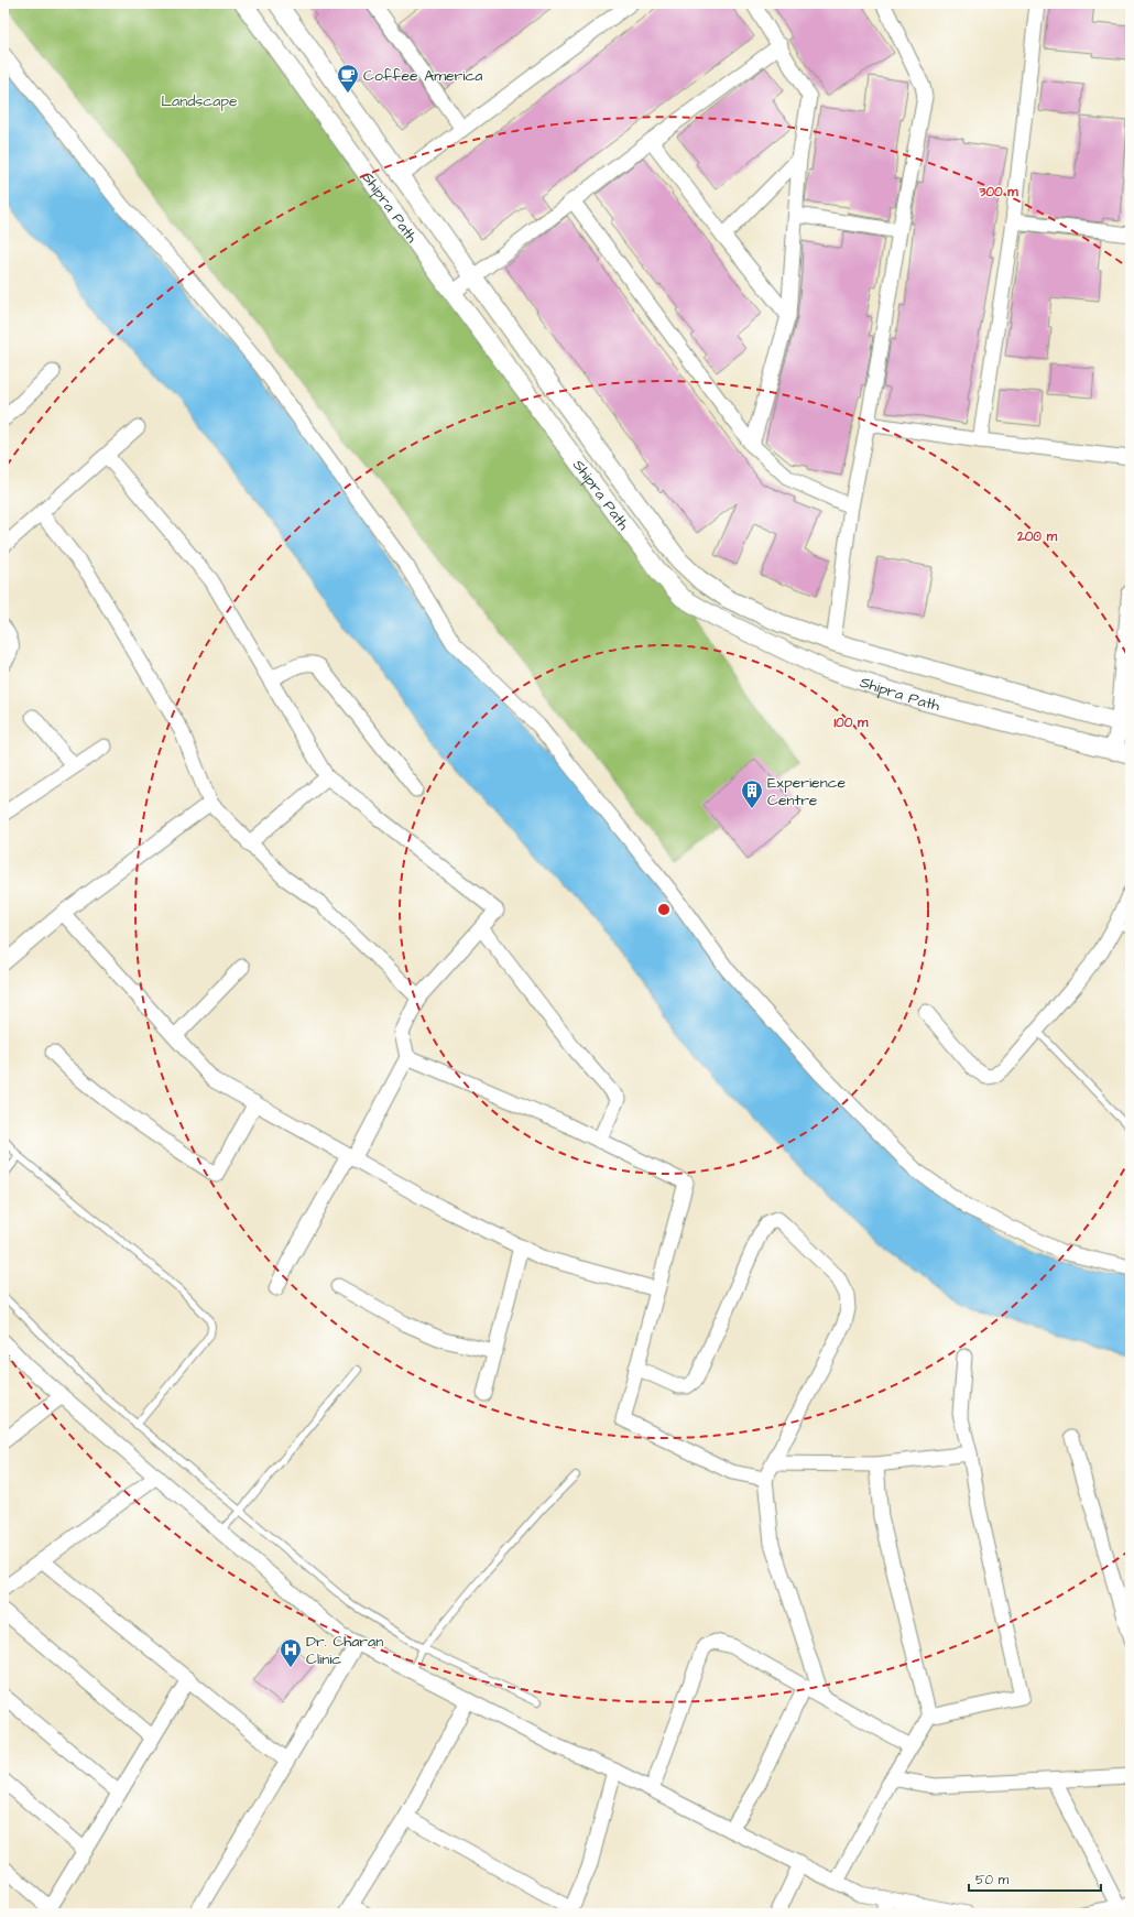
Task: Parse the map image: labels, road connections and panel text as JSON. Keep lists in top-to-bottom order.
{
  "streets": {
    "street": ["Shipra Path"]
  },
  "parks": ["Landscape"],
  "places": {
    "cafe": ["Coffee America"],
    "building": ["Experience Centre"],
    "hospital": ["Dr. Charan Clinic"]
  },
  "scale_bar": "50 m",
  "rings": ["300 m", "200 m", "100 m"]
}
